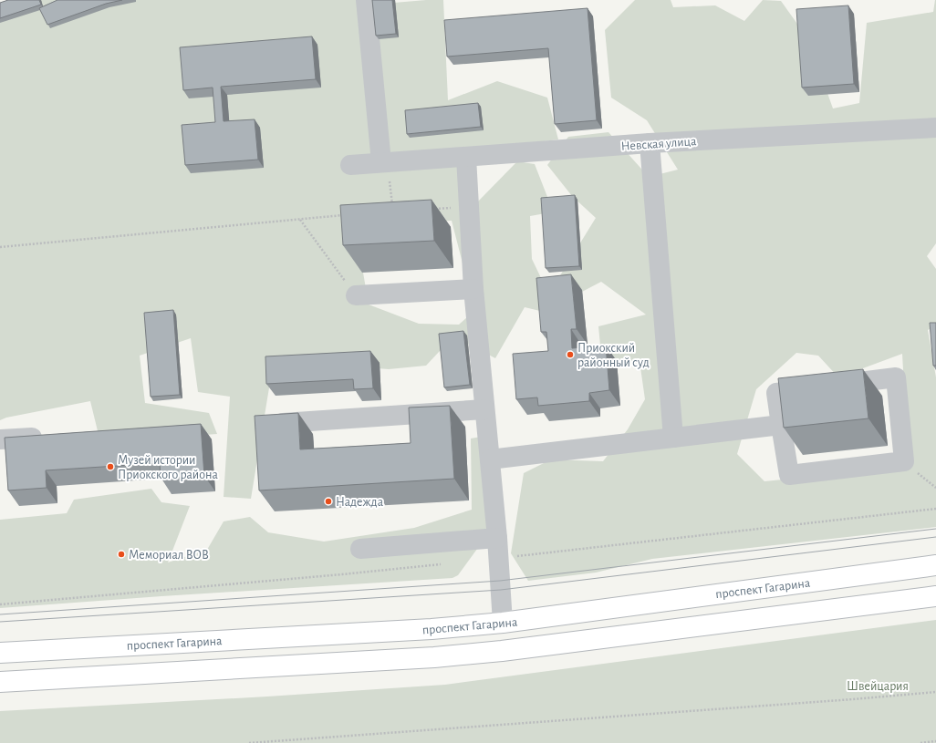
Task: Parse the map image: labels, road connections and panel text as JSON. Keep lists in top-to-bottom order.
{
  "streets": {
    "main road": ["проспект Гагарина"],
    "street": ["Невская улица"]
  },
  "parks": ["Швейцария"],
  "places": [
    "Приокский районный суд",
    "Музей истории Приокского района",
    "Надежда",
    "Мемориал ВОВ"
  ]
}
